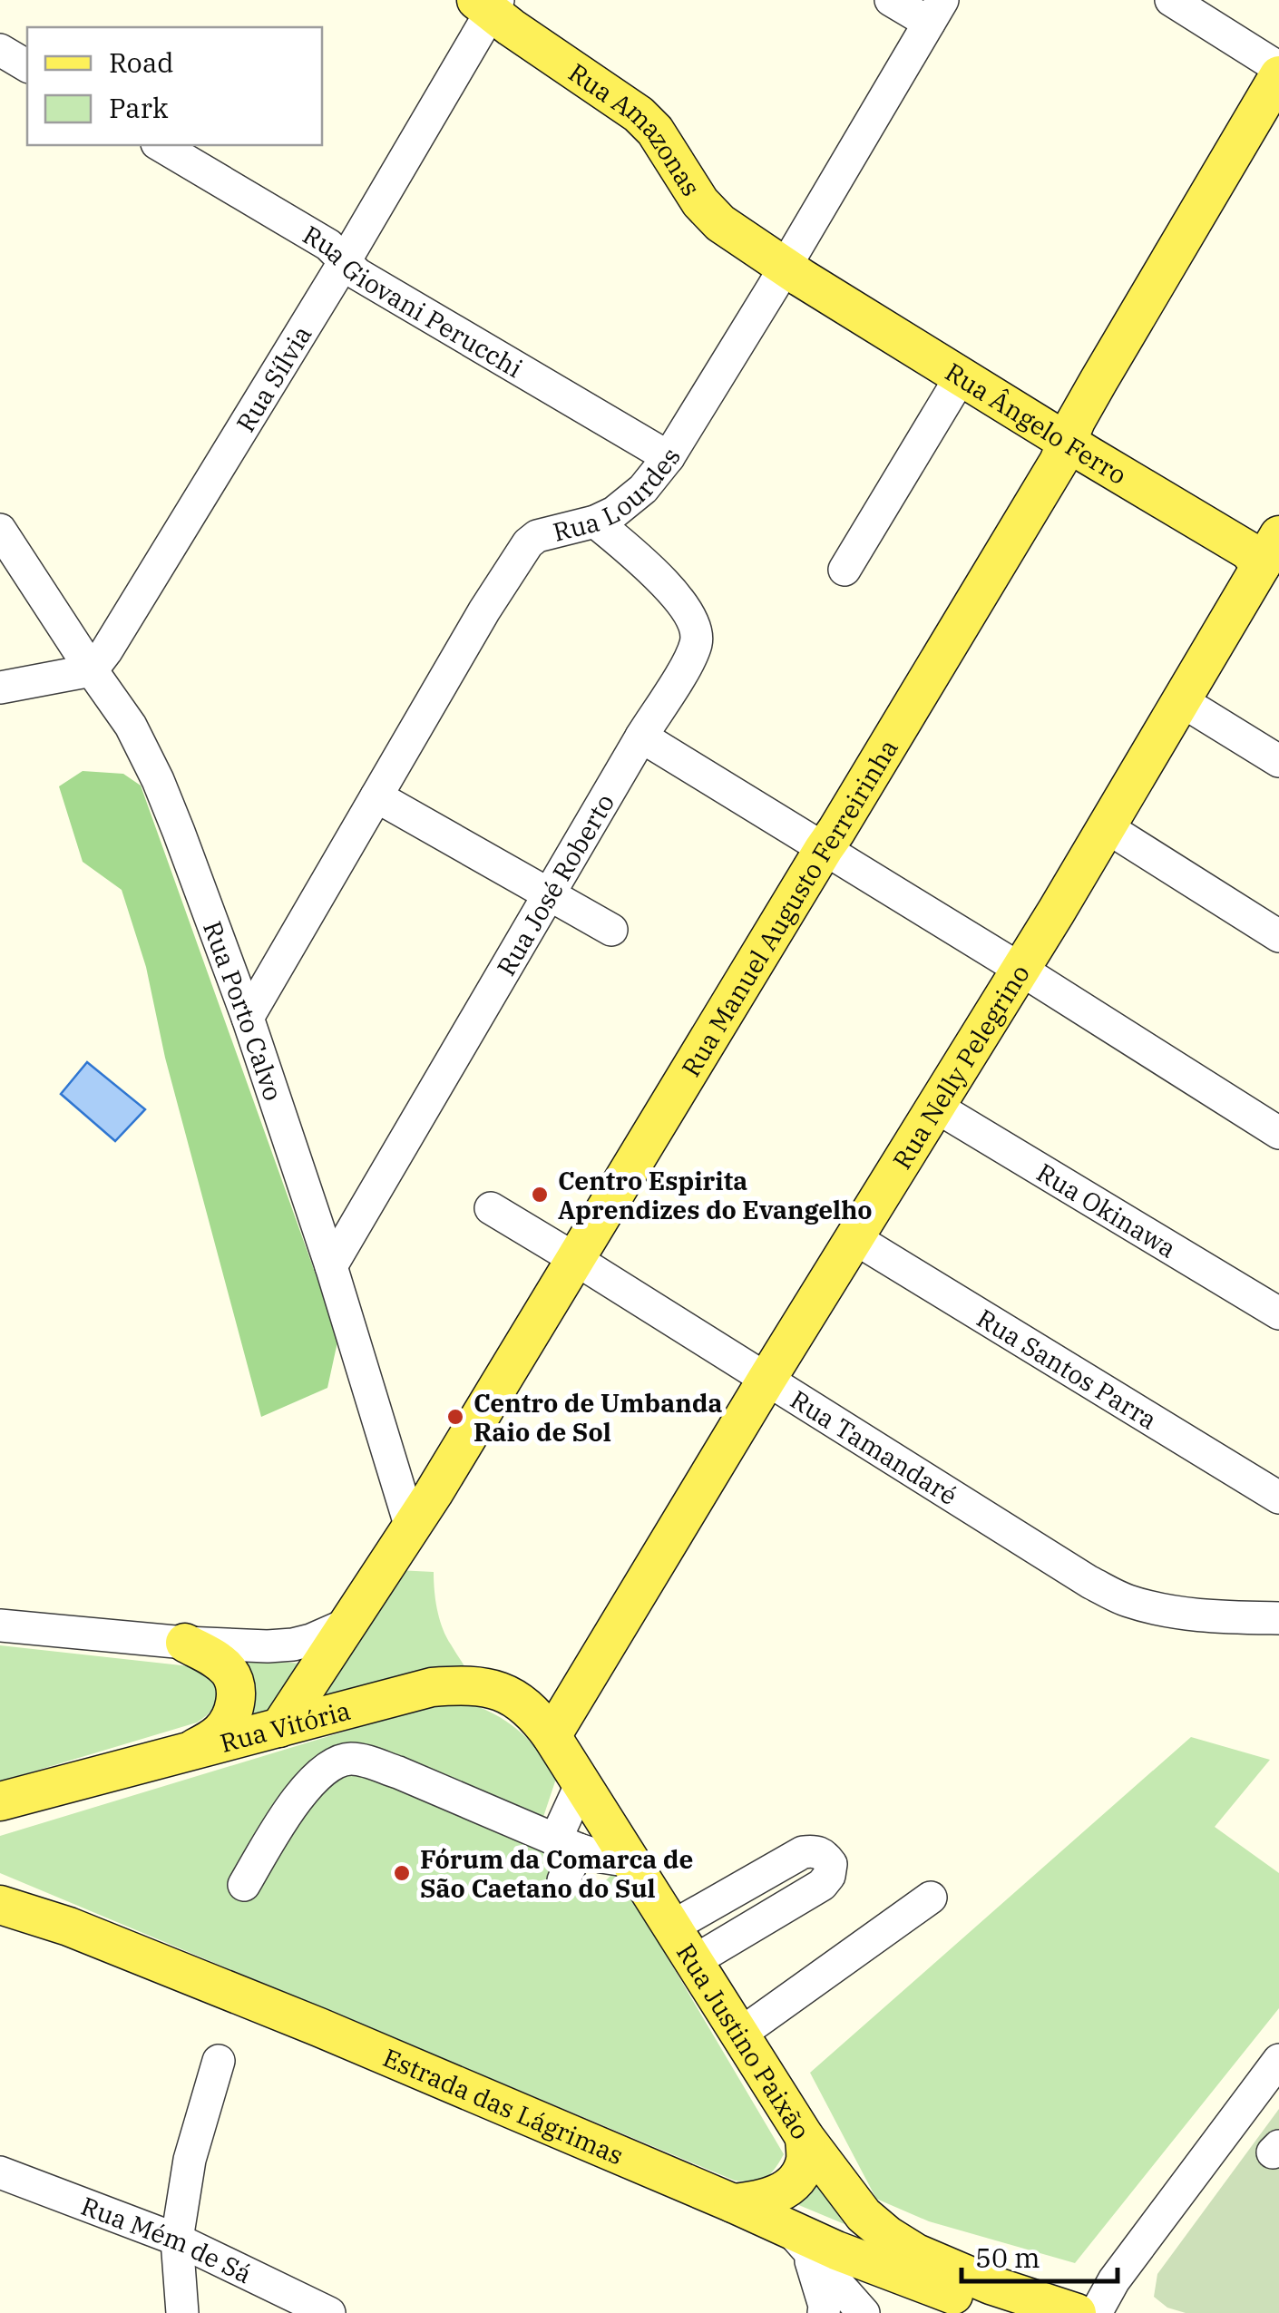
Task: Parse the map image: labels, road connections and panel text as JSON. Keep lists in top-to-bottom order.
{
  "streets": {
    "main road": [
      "Rua Amazonas",
      "Rua Ângelo Ferro",
      "Rua Manuel Augusto Ferreirinha",
      "Rua Nelly Pelegrino",
      "Rua Vitória",
      "Rua Justino Paixão",
      "Estrada das Lágrimas"
    ],
    "street": [
      "Rua Giovani Perucchi",
      "Rua Sílvia",
      "Rua Lourdes",
      "Rua José Roberto",
      "Rua Porto Calvo",
      "Rua Okinawa",
      "Rua Santos Parra",
      "Rua Tamandaré",
      "Rua Mém de Sá"
    ]
  },
  "crossings": [
    ["Rua Amazonas", "Rua Sílvia"],
    ["Rua Amazonas", "Rua Ângelo Ferro"],
    ["Rua Amazonas", "Rua Lourdes"],
    ["Rua Giovani Perucchi", "Rua Sílvia"],
    ["Rua Giovani Perucchi", "Rua Lourdes"],
    ["Rua Sílvia", "Rua Porto Calvo"],
    ["Rua Ângelo Ferro", "Rua Lourdes"],
    ["Rua Ângelo Ferro", "Rua Manuel Augusto Ferreirinha"],
    ["Rua Ângelo Ferro", "Rua Nelly Pelegrino"],
    ["Rua Lourdes", "Rua José Roberto"],
    ["Rua Lourdes", "Rua Porto Calvo"],
    ["Rua José Roberto", "Rua Porto Calvo"],
    ["Rua Manuel Augusto Ferreirinha", "Rua Porto Calvo"],
    ["Rua Manuel Augusto Ferreirinha", "Rua Tamandaré"],
    ["Rua Manuel Augusto Ferreirinha", "Rua Vitória"],
    ["Rua Nelly Pelegrino", "Rua Okinawa"],
    ["Rua Nelly Pelegrino", "Rua Santos Parra"],
    ["Rua Nelly Pelegrino", "Rua Tamandaré"],
    ["Rua Nelly Pelegrino", "Rua Vitória"],
    ["Rua Nelly Pelegrino", "Rua Justino Paixão"],
    ["Rua Vitória", "Rua Justino Paixão"],
    ["Rua Justino Paixão", "Estrada das Lágrimas"]
  ],
  "places": ["Centro Espirita Aprendizes do Evangelho", "Centro de Umbanda Raio de Sol", "Fórum da Comarca de São Caetano do Sul"],
  "legend": ["Road", "Park"],
  "scale_bar": "50 m"
}
